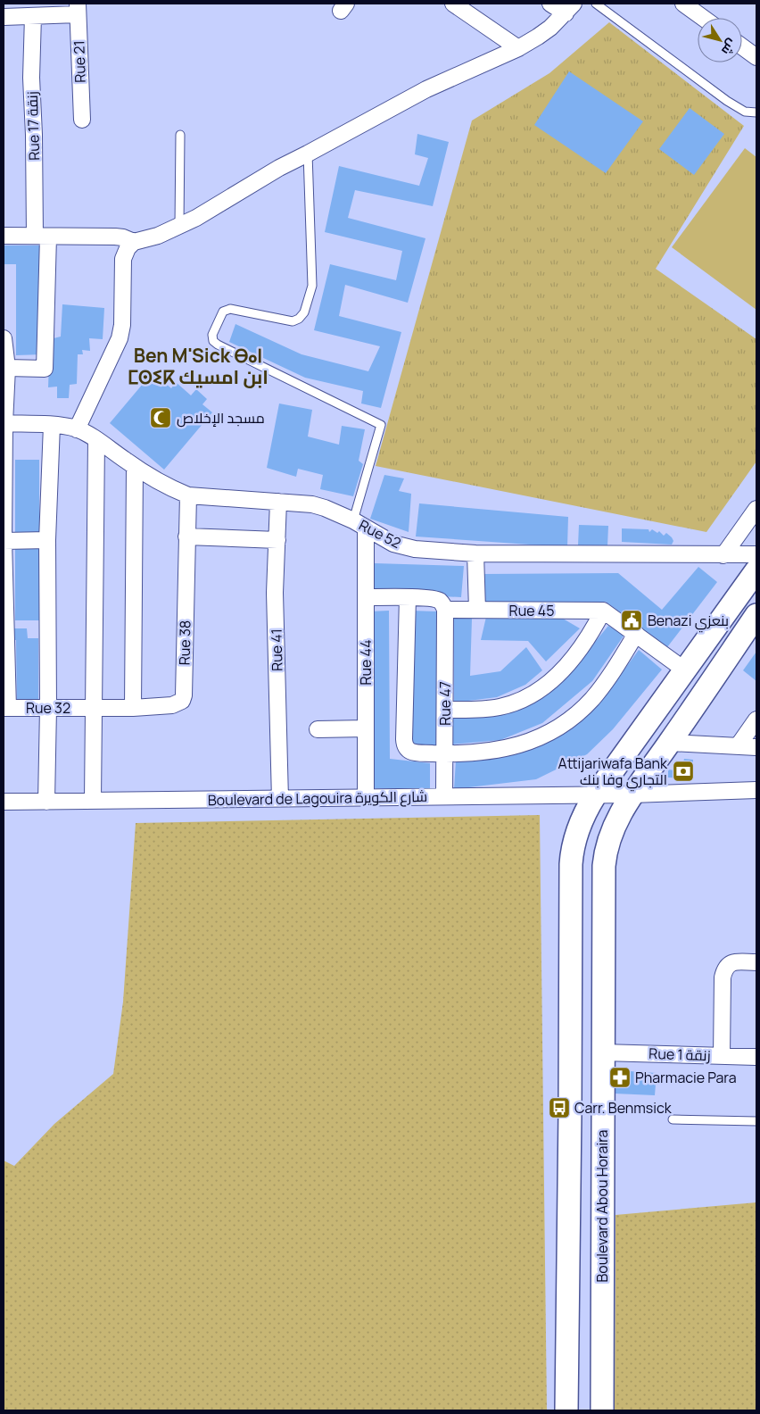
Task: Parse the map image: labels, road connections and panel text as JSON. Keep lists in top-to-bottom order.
{
  "streets": {
    "main road": ["Boulevard Abou Horaira"],
    "street": [
      "Rue 21",
      "Rue 17 زنقة",
      "Rue 52",
      "Rue 45",
      "Rue 38",
      "Rue 41",
      "Rue 44",
      "Rue 47",
      "Rue 32",
      "Boulevard de Lagouira شارع الكويرة",
      "Rue 1 زنقة"
    ]
  },
  "crossings": [
    ["Rue 52", "Rue 38"],
    ["Rue 52", "Rue 41"],
    ["Rue 52", "Rue 44"],
    ["Rue 45", "Rue 47"],
    ["Rue 38", "Rue 32"],
    ["Rue 41", "Boulevard de Lagouira شارع الكويرة"],
    ["Rue 44", "Boulevard de Lagouira شارع الكويرة"],
    ["Rue 47", "Boulevard de Lagouira شارع الكويرة"],
    ["Boulevard de Lagouira شارع الكويرة", "Boulevard Abou Horaira"],
    ["Rue 1 زنقة", "Boulevard Abou Horaira"]
  ],
  "districts": ["Ben M'Sick ⴱⴰⵏ ⵎⵙⵉⴽ ابن امسيك"],
  "places": {
    "mosque": ["مسجد الإخلاص"],
    "public building": ["Benazi بنعزي"],
    "bank": ["Attijariwafa Bank التجاري وفا بنك"],
    "pharmacy": ["Pharmacie Para"],
    "bus stop": ["Carr. Benmsick"]
  },
  "north": "bottom right"
}
